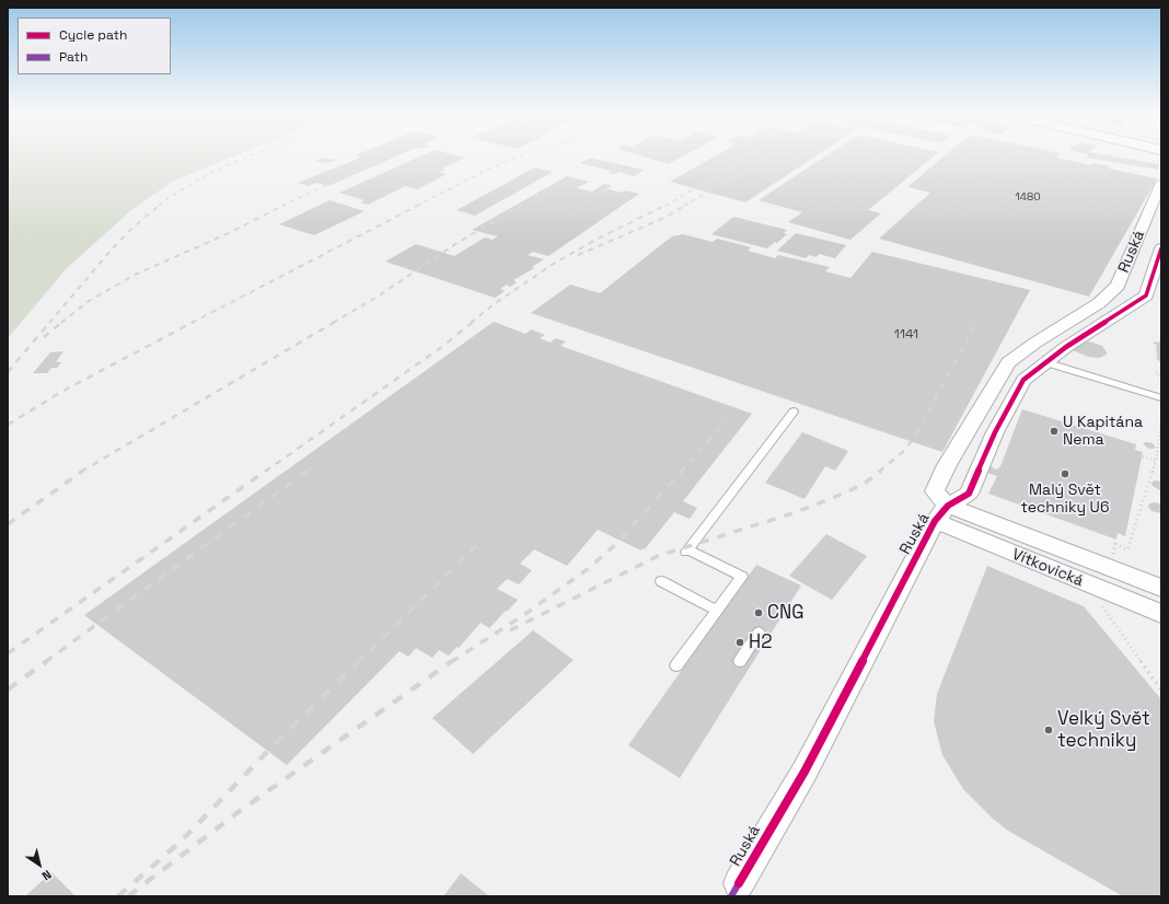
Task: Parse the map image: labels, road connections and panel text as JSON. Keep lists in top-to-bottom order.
{
  "streets": {
    "street": ["Ruská", "Vítkovická"]
  },
  "crossings": [
    ["Ruská", "Vítkovická"]
  ],
  "places": [
    "U Kapitána Nema",
    "Malý Svět techniky U6",
    "CNG",
    "H2",
    "Velký Svět techniky"
  ],
  "house_numbers": ["1480", "1141"],
  "legend": ["Cycle path", "Path"],
  "north": "bottom right"
}
